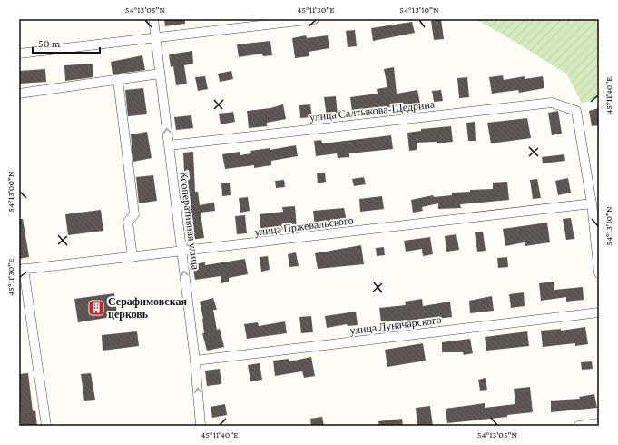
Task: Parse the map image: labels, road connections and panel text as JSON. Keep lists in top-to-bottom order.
{
  "streets": {
    "street": [
      "улица Салтыкова-Щедрина",
      "Кооперативная улица",
      "улица Пржевальского",
      "улица Луначарского"
    ]
  },
  "crossings": [
    ["улица Салтыкова-Щедрина", "Кооперативная улица"],
    ["улица Салтыкова-Щедрина", "улица Пржевальского"],
    ["Кооперативная улица", "улица Пржевальского"],
    ["Кооперативная улица", "улица Луначарского"]
  ],
  "one_way": ["Кооперативная улица"],
  "places": {
    "building": ["Серафимовская церковь"]
  },
  "scale_bar": "50 m",
  "coordinates": [
    "54°13'05\"N",
    "45°11'30\"E",
    "54°13'10\"N",
    "45°11'40\"E",
    "54°13'00\"N"
  ]
}
